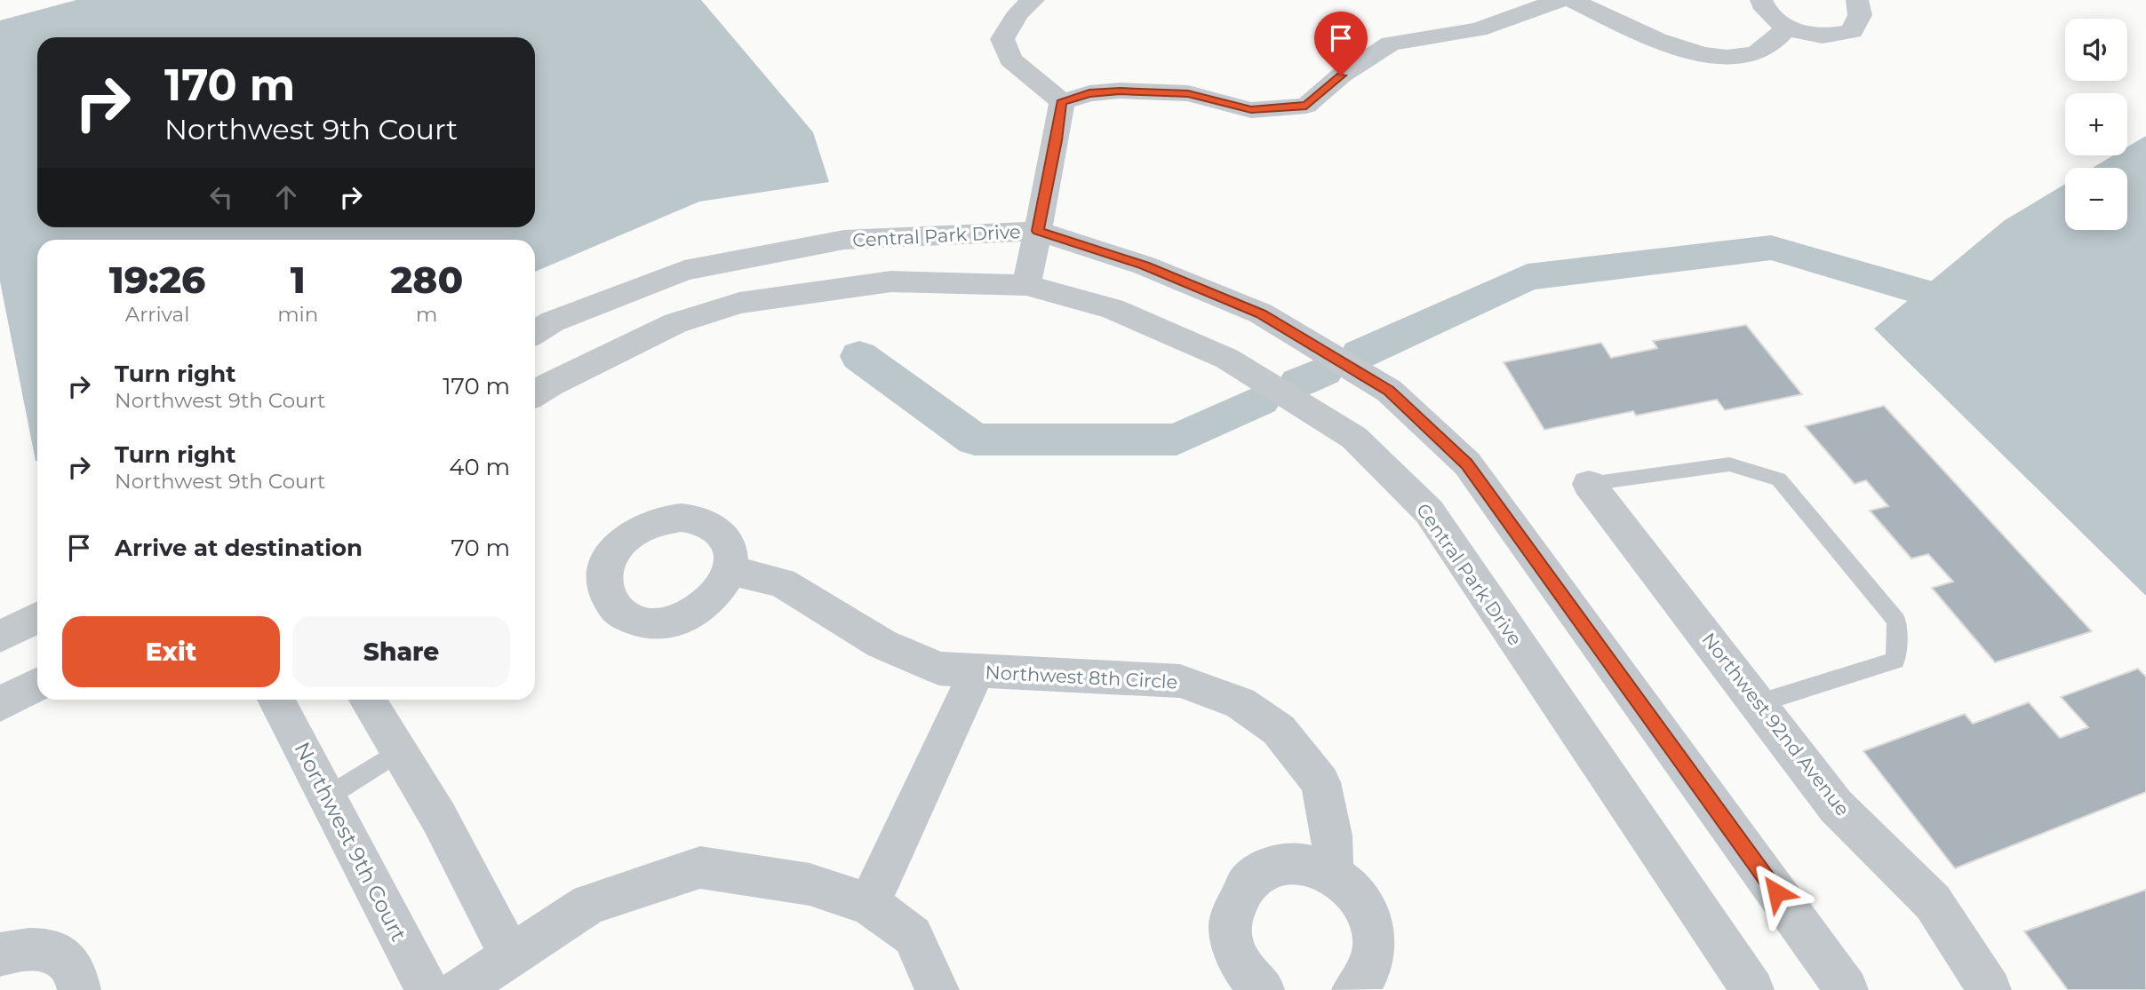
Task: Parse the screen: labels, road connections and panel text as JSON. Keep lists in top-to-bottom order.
{
  "streets": {
    "street": [
      "Central Park Drive",
      "Northwest 8th Circle",
      "Northwest 92nd Avenue",
      "Northwest 9th Court"
    ]
  },
  "page": {
    "map_buttons": ["+", "−"],
    "turn": ["170 m", "Northwest 9th Court"],
    "eta": [
      "19:26",
      "Arrival",
      "1",
      "min",
      "280",
      "m"
    ],
    "list": [
      {
        "name": "Turn right",
        "note": "Northwest 9th Court",
        "value": "170 m"
      },
      {
        "name": "Turn right",
        "note": "Northwest 9th Court",
        "value": "40 m"
      },
      {
        "name": "Arrive at destination",
        "value": "70 m"
      }
    ],
    "buttons": ["Exit", "Share"]
  }
}
